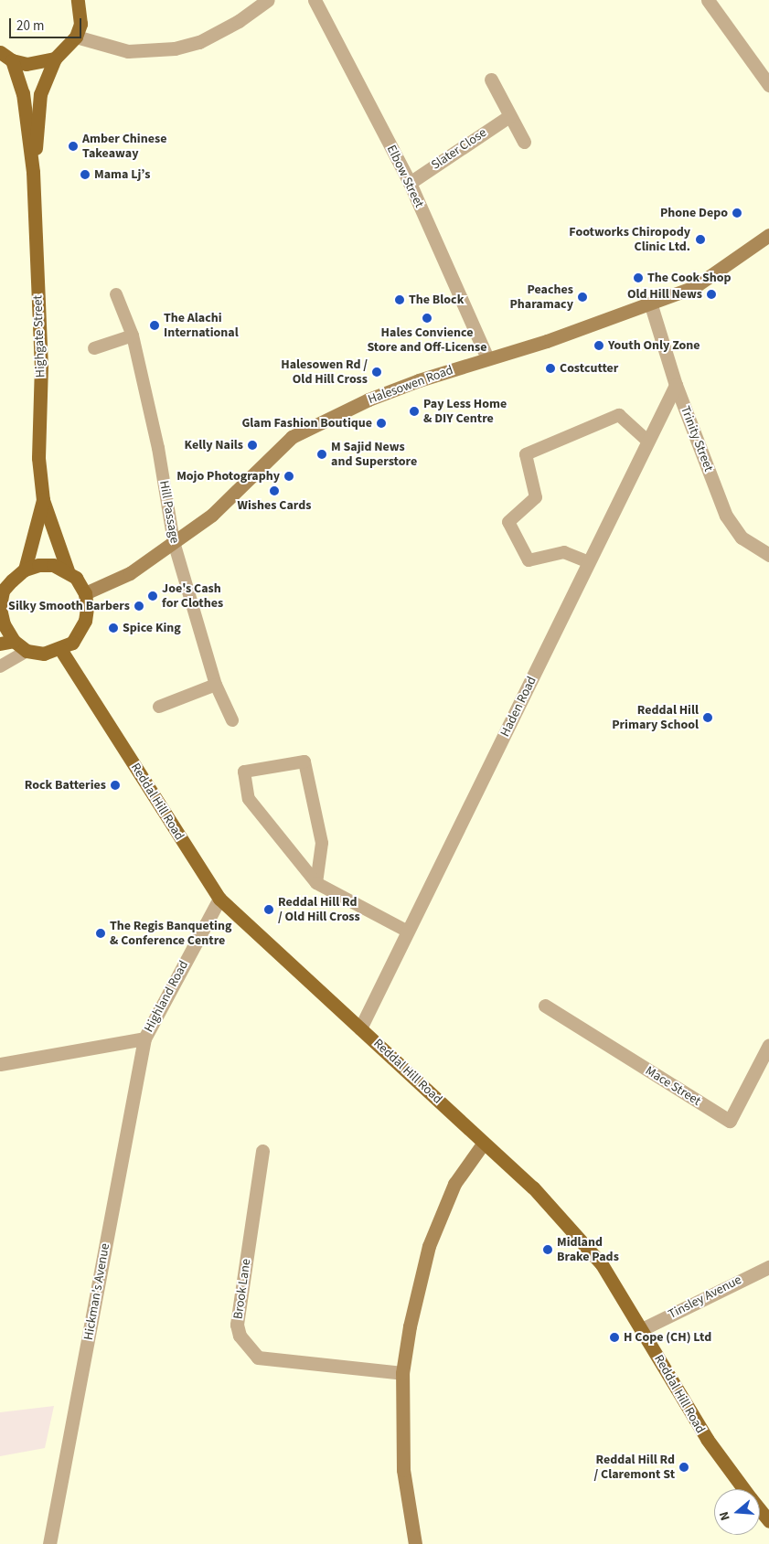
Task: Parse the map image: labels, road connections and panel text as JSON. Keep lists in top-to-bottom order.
{
  "streets": {
    "main road": ["Highgate Street", "Reddal Hill Road"],
    "street": [
      "Slater Close",
      "Elbow Street",
      "Halesowen Road",
      "Trinity Street",
      "Haden Road",
      "Highland Road",
      "Mace Street",
      "Brook Lane",
      "Hickman's Avenue",
      "Tinsley Avenue"
    ],
    "lane": ["Hill Passage"]
  },
  "crossings": [
    ["Slater Close", "Elbow Street"],
    ["Elbow Street", "Halesowen Road"],
    ["Halesowen Road", "Trinity Street"],
    ["Halesowen Road", "Hill Passage"],
    ["Trinity Street", "Haden Road"],
    ["Haden Road", "Reddal Hill Road"],
    ["Reddal Hill Road", "Highland Road"],
    ["Reddal Hill Road", "Tinsley Avenue"],
    ["Highland Road", "Hickman's Avenue"]
  ],
  "places": [
    "Amber Chinese Takeaway",
    "Mama Lj’s",
    "Phone Depo",
    "Footworks Chiropody Clinic Ltd.",
    "The Cook Shop",
    "Old Hill News",
    "Peaches Pharamacy",
    "The Block",
    "Hales Convience Store and Off-License",
    "The Alachi International",
    "Youth Only Zone",
    "Costcutter",
    "Halesowen Rd / Old Hill Cross",
    "Pay Less Home & DIY Centre",
    "Glam Fashion Boutique",
    "Kelly Nails",
    "M Sajid News and Superstore",
    "Mojo Photography",
    "Wishes Cards",
    "Joe's Cash for Clothes",
    "Silky Smooth Barbers",
    "Spice King",
    "Reddal Hill Primary School",
    "Rock Batteries",
    "Reddal Hill Rd / Old Hill Cross",
    "The Regis Banqueting & Conference Centre",
    "Midland Brake Pads",
    "H Cope (CH) Ltd",
    "Reddal Hill Rd / Claremont St"
  ],
  "scale_bar": "20 m",
  "north": "left"
}
